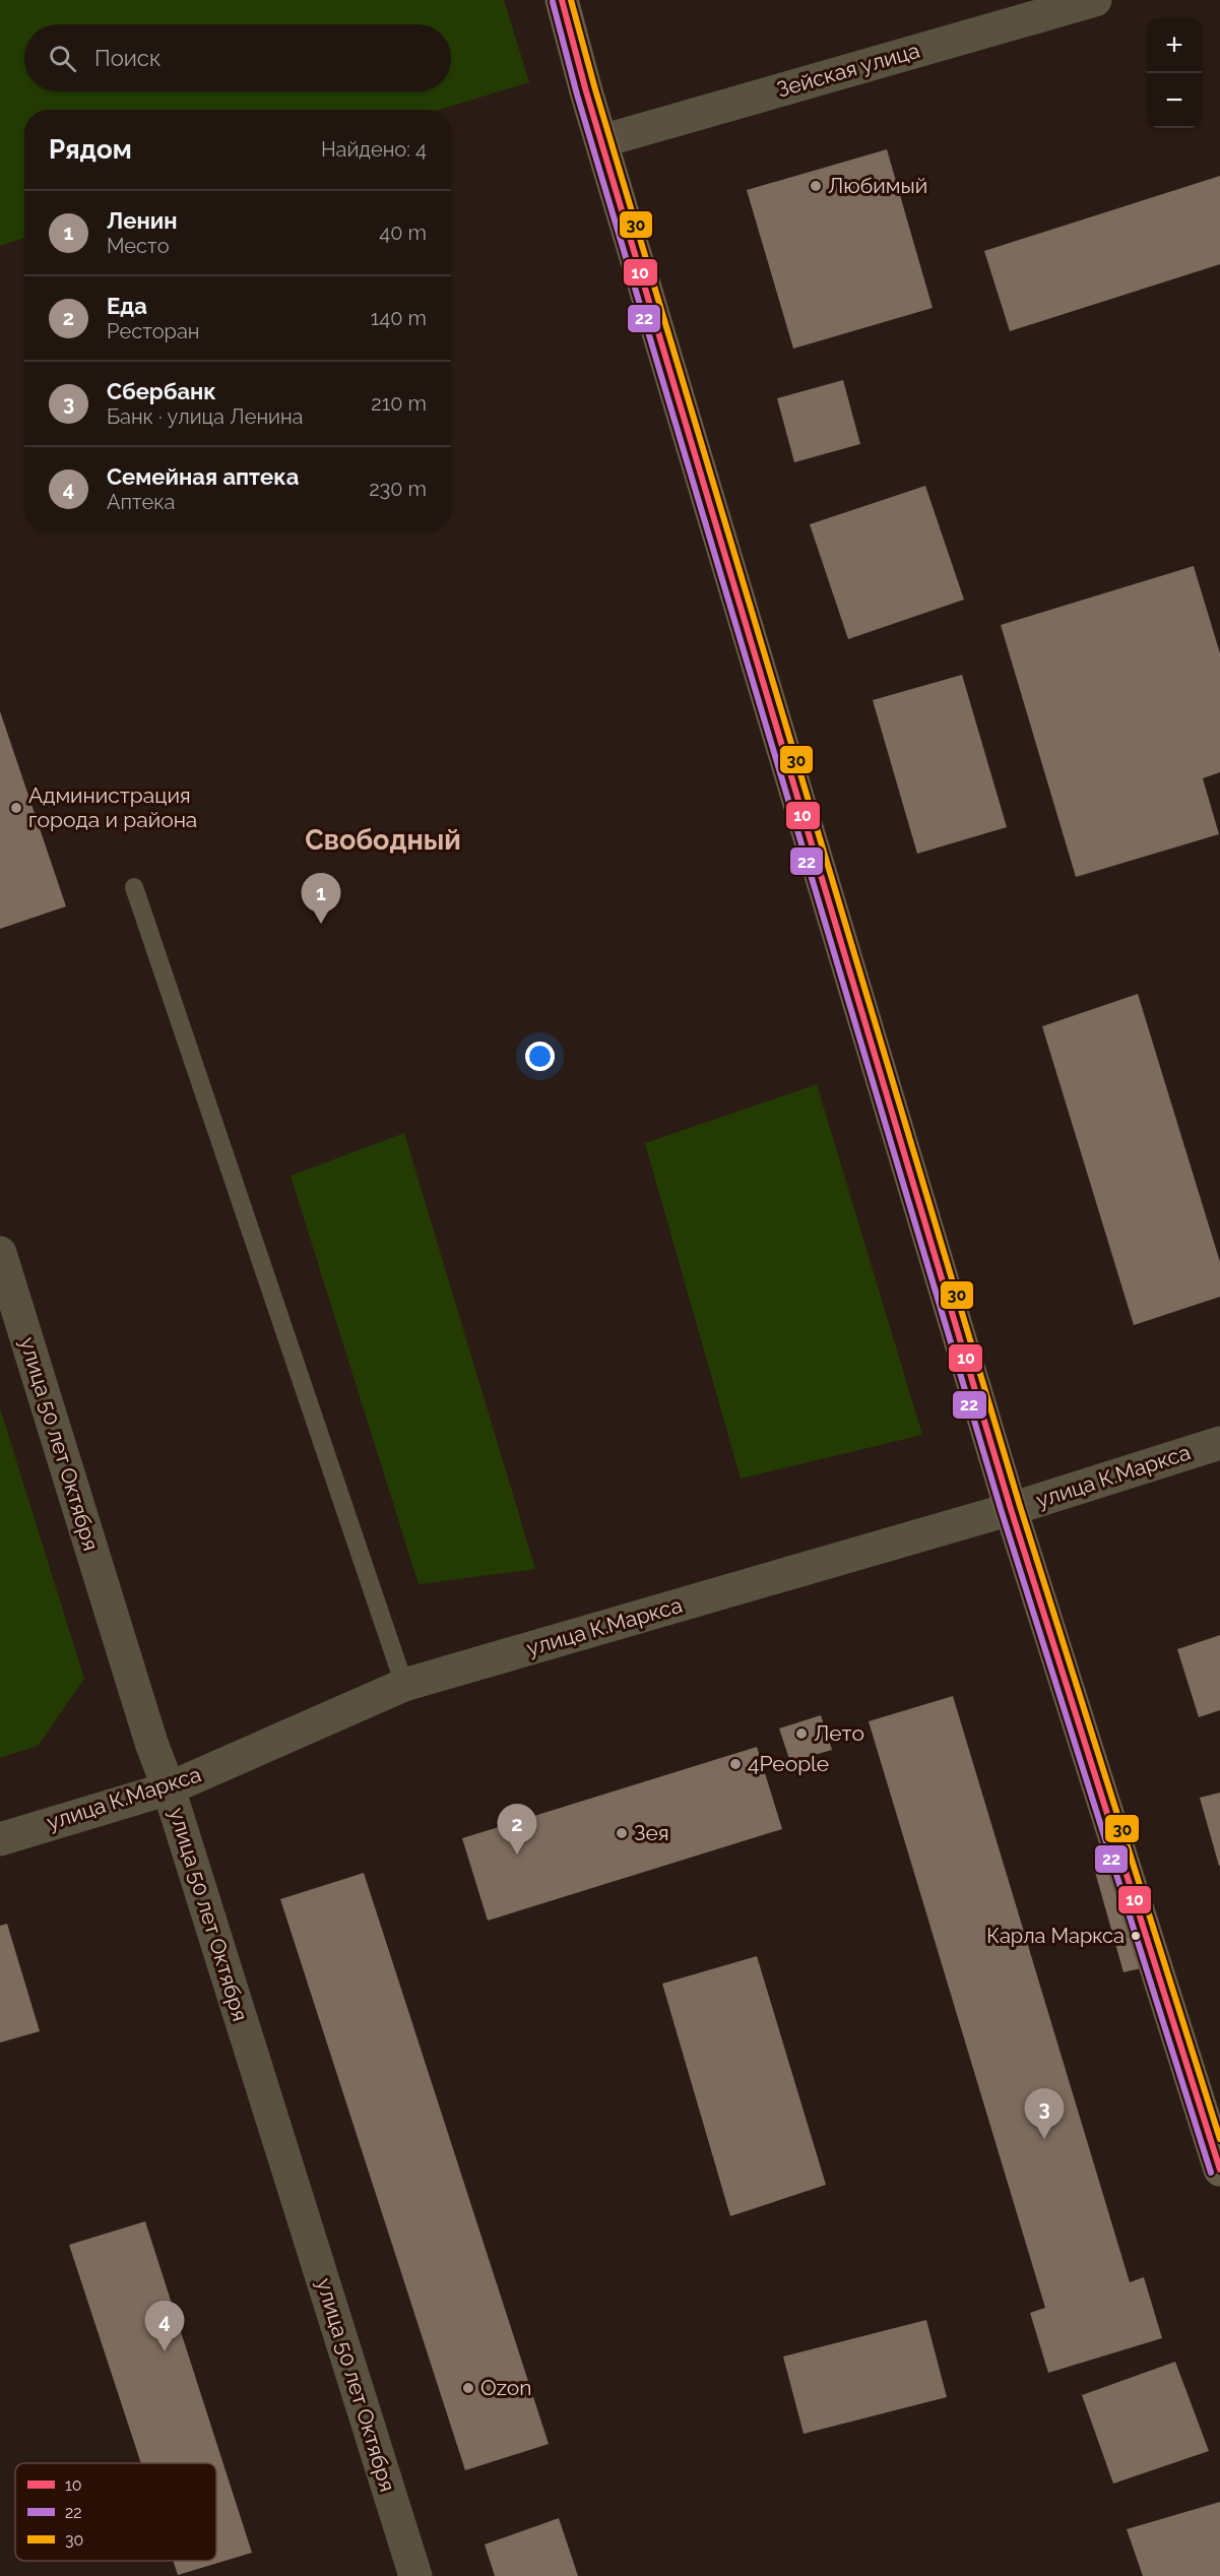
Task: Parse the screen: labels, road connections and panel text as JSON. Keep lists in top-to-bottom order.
{
  "streets": {
    "street": ["Зейская улица", "улица 50 лет Октября", "улица К.Маркса"]
  },
  "crossings": [
    ["улица 50 лет Октября", "улица К.Маркса"]
  ],
  "districts": ["Свободный"],
  "places": [
    "Любимый",
    "Администрация города и района",
    "Лето",
    "4People",
    "Зея",
    "Карла Маркса",
    "Ozon"
  ],
  "lines": ["transit line 10", "transit line 30", "transit line 22"],
  "legend": ["10", "22", "30"],
  "page": {
    "map_buttons": ["+", "−"],
    "search": "Поиск",
    "heading": ["Рядом", "Найдено: 4"],
    "list": [
      {
        "mark": "1",
        "name": "Ленин",
        "note": "Место",
        "value": "40 m"
      },
      {
        "mark": "2",
        "name": "Еда",
        "note": "Ресторан",
        "value": "140 m"
      },
      {
        "mark": "3",
        "name": "Сбербанк",
        "note": "Банк · улица Ленина",
        "value": "210 m"
      },
      {
        "mark": "4",
        "name": "Семейная аптека",
        "note": "Аптека",
        "value": "230 m"
      }
    ],
    "pins": [
      "1",
      "2",
      "3",
      "4"
    ]
  }
}
